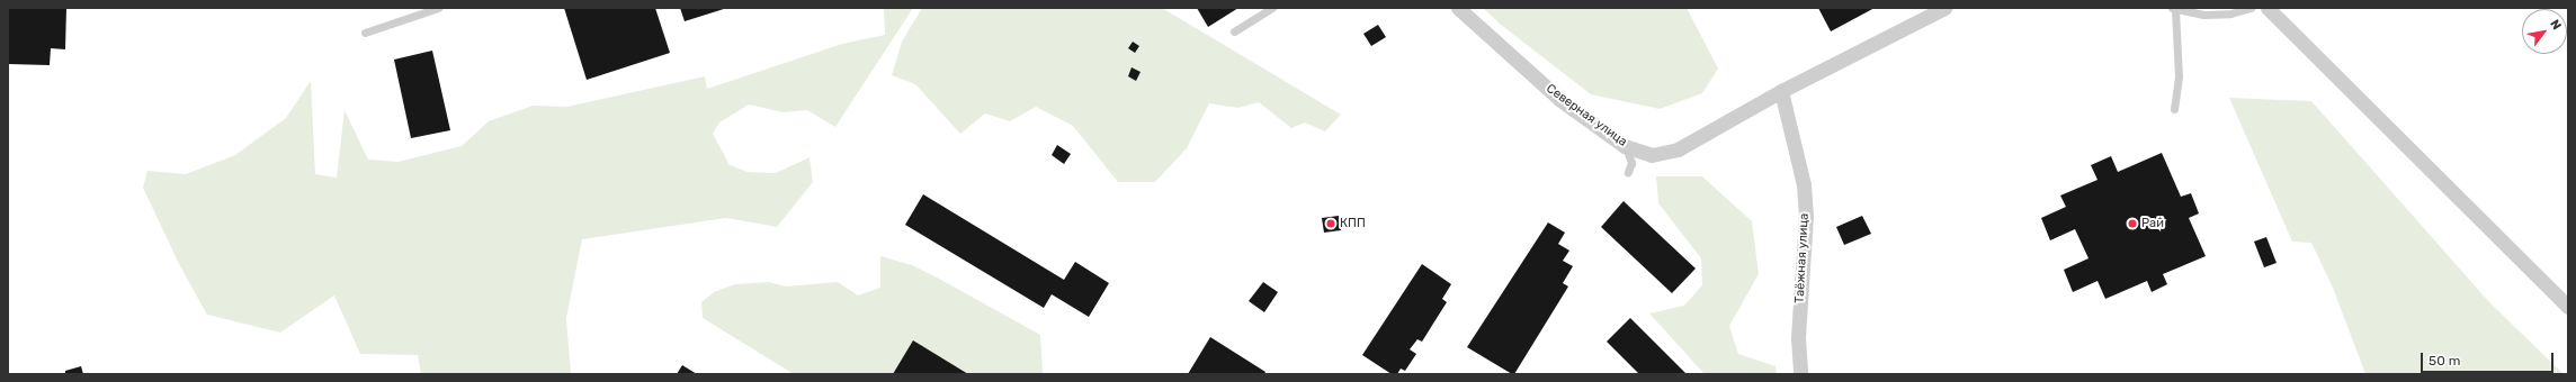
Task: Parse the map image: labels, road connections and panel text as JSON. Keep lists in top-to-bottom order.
{
  "streets": {
    "street": ["Северная улица", "Таёжная улица"]
  },
  "crossings": [
    ["Северная улица", "Таёжная улица"]
  ],
  "places": ["КПП", "Рай"],
  "scale_bar": "50 m",
  "north": "top right"
}
